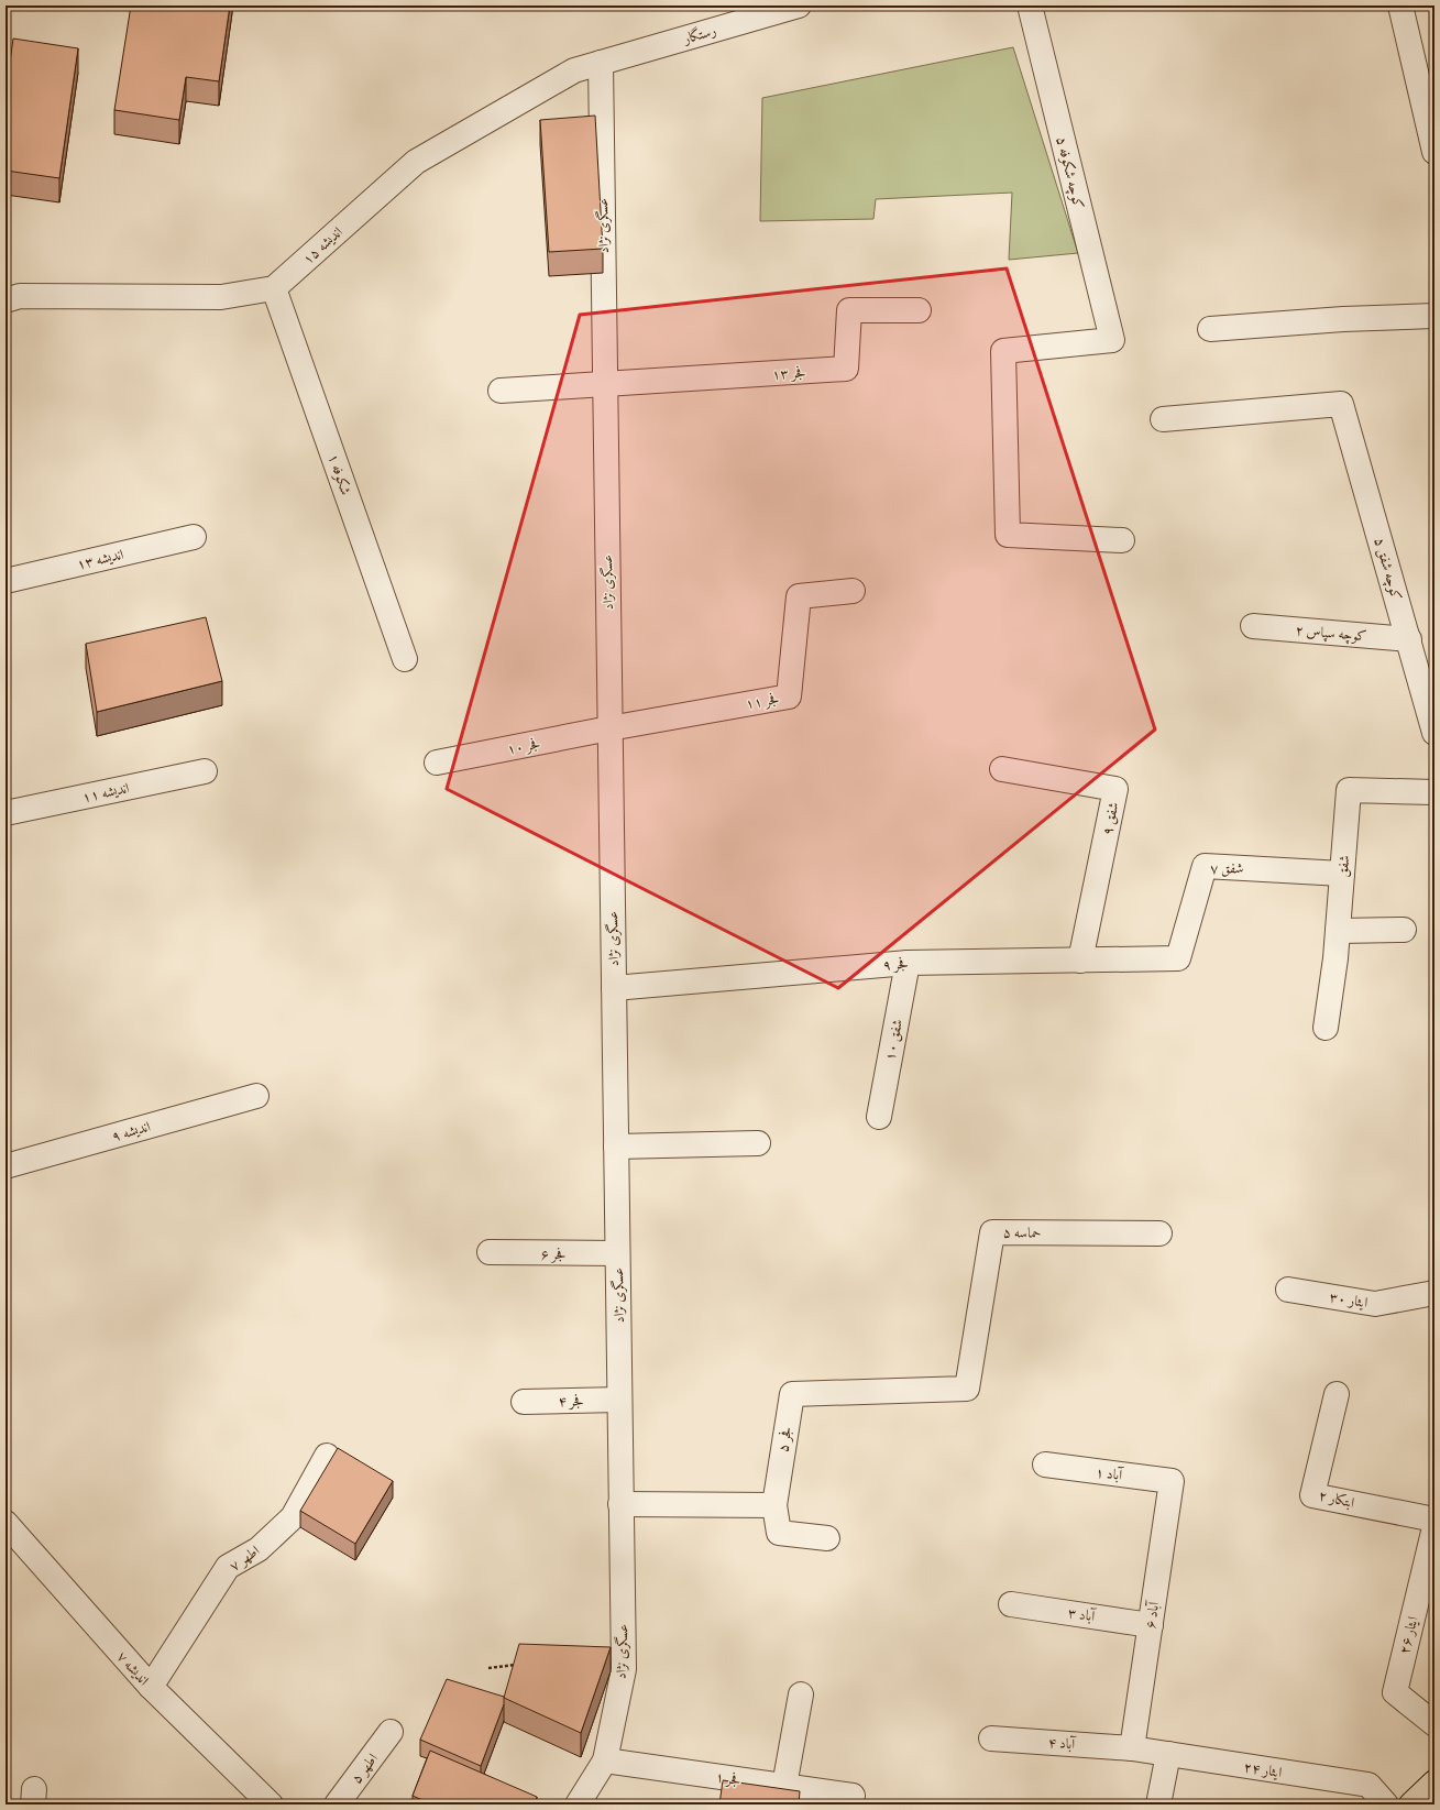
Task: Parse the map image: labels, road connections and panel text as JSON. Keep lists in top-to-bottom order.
{
  "streets": {
    "street": [
      "رستگار",
      "کوچه شکوفه ۵",
      "عسگری نژاد",
      "اندیشه ۱۵",
      "فجر ۱۳",
      "شکوفه ۱",
      "اندیشه ١٣",
      "کوچه شفق ۵",
      "کوچه سپاس ۲",
      "فجر ۱۱",
      "فجر ۱۰",
      "اندیشه ۱۱",
      "شفق ۹",
      "شفق",
      "شفق ۷",
      "فجر ۹",
      "شفق ۱۰",
      "اندیشه ۹",
      "حماسه ۵",
      "فجر ۶",
      "ایثار ۳۰",
      "فجر ۴",
      "فجر ۵",
      "آباد ۱",
      "ابتکار ۲",
      "اطهر ۷",
      "آباد ۳",
      "آباد ۶",
      "ایثار ۲۶",
      "اندیشه ۷",
      "آباد ۴",
      "اطهر ۵",
      "ایثار ۲۴",
      "فجر ۱"
    ]
  },
  "crossings": [
    ["رستگار", "عسگری نژاد"],
    ["رستگار", "اندیشه ۱۵"],
    ["عسگری نژاد", "اندیشه ۱۵"],
    ["عسگری نژاد", "فجر ۱۳"],
    ["عسگری نژاد", "فجر ۱۱"],
    ["عسگری نژاد", "فجر ۱۰"],
    ["عسگری نژاد", "فجر ۹"],
    ["عسگری نژاد", "فجر ۶"],
    ["عسگری نژاد", "فجر ۴"],
    ["عسگری نژاد", "فجر ۱"],
    ["اندیشه ۱۵", "شکوفه ۱"],
    ["کوچه شفق ۵", "کوچه سپاس ۲"],
    ["فجر ۱۱", "فجر ۱۰"],
    ["شفق ۹", "فجر ۹"],
    ["شفق", "شفق ۷"],
    ["شفق ۷", "فجر ۹"],
    ["فجر ۹", "شفق ۱۰"],
    ["حماسه ۵", "فجر ۵"],
    ["آباد ۱", "آباد ۶"],
    ["اطهر ۷", "اندیشه ۷"],
    ["آباد ۳", "آباد ۶"],
    ["آباد ۶", "آباد ۴"],
    ["آباد ۶", "ایثار ۲۴"],
    ["آباد ۴", "ایثار ۲۴"]
  ]
}
